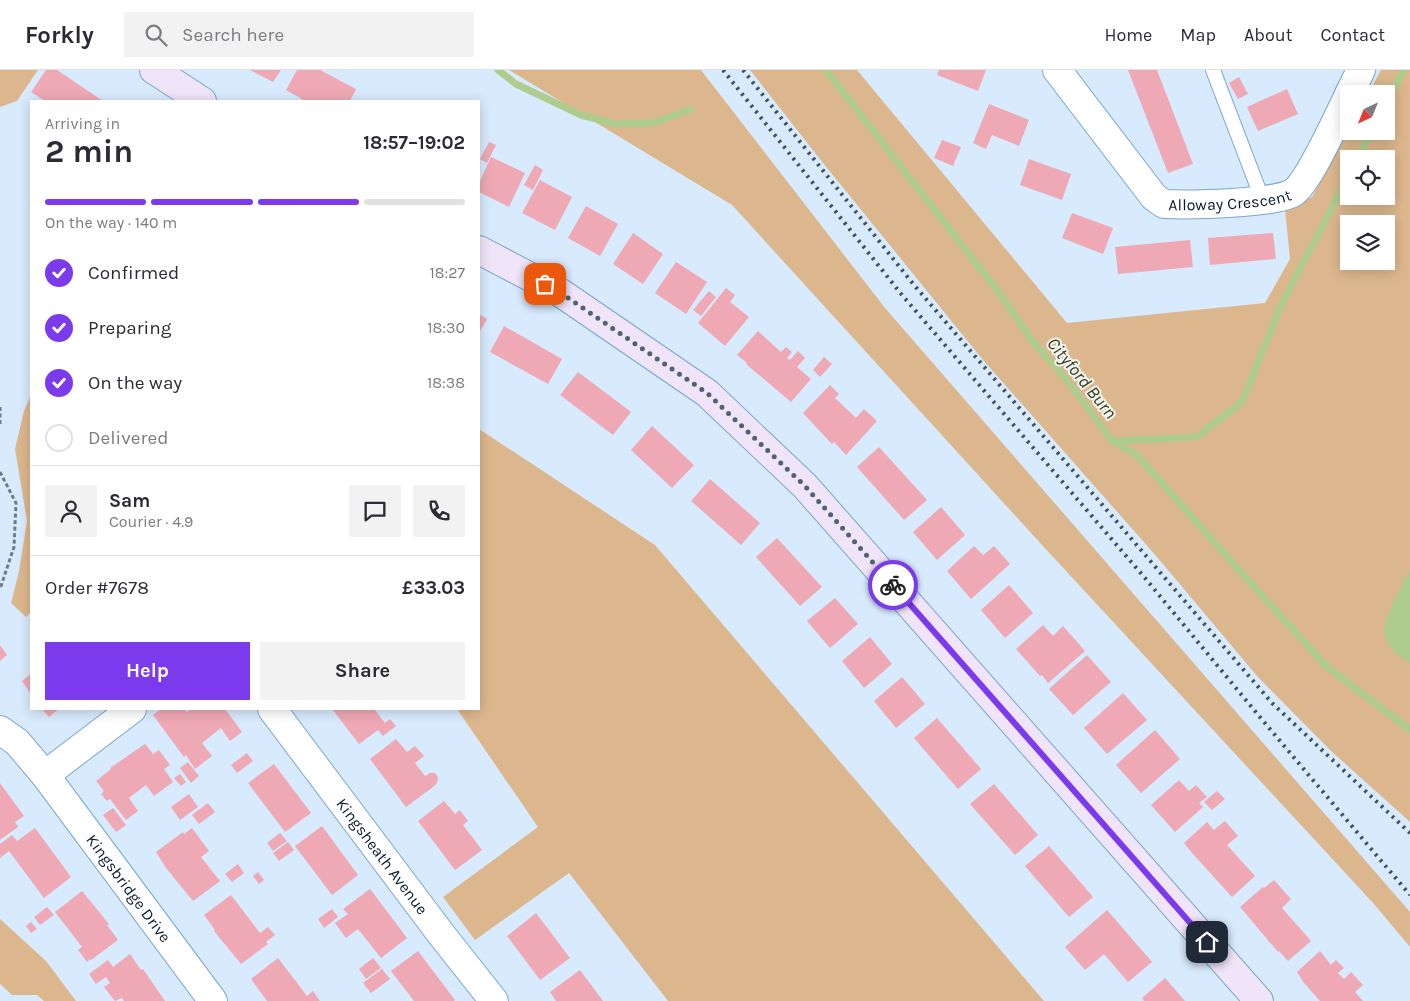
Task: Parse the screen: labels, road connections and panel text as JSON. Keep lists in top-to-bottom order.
{
  "streets": {
    "street": ["Alloway Crescent", "Kingsheath Avenue", "Kingsbridge Drive"]
  },
  "water": ["Cityford Burn"],
  "north": "bottom left",
  "page": {
    "header": "Forkly",
    "search": "Search here",
    "nav": [
      "Home",
      "Map",
      "About",
      "Contact"
    ],
    "heading": ["2 min", "Arriving in", "18:57–19:02"],
    "panel": [
      "Sam",
      "Courier · 4.9",
      "Order #7678",
      "£33.03"
    ],
    "bar": "On the way · 140 m",
    "list": [
      ["Confirmed", "18:27"],
      ["Preparing", "18:30"],
      ["On the way", "18:38"],
      "Delivered"
    ],
    "buttons": ["Help", "Share"]
  }
}
